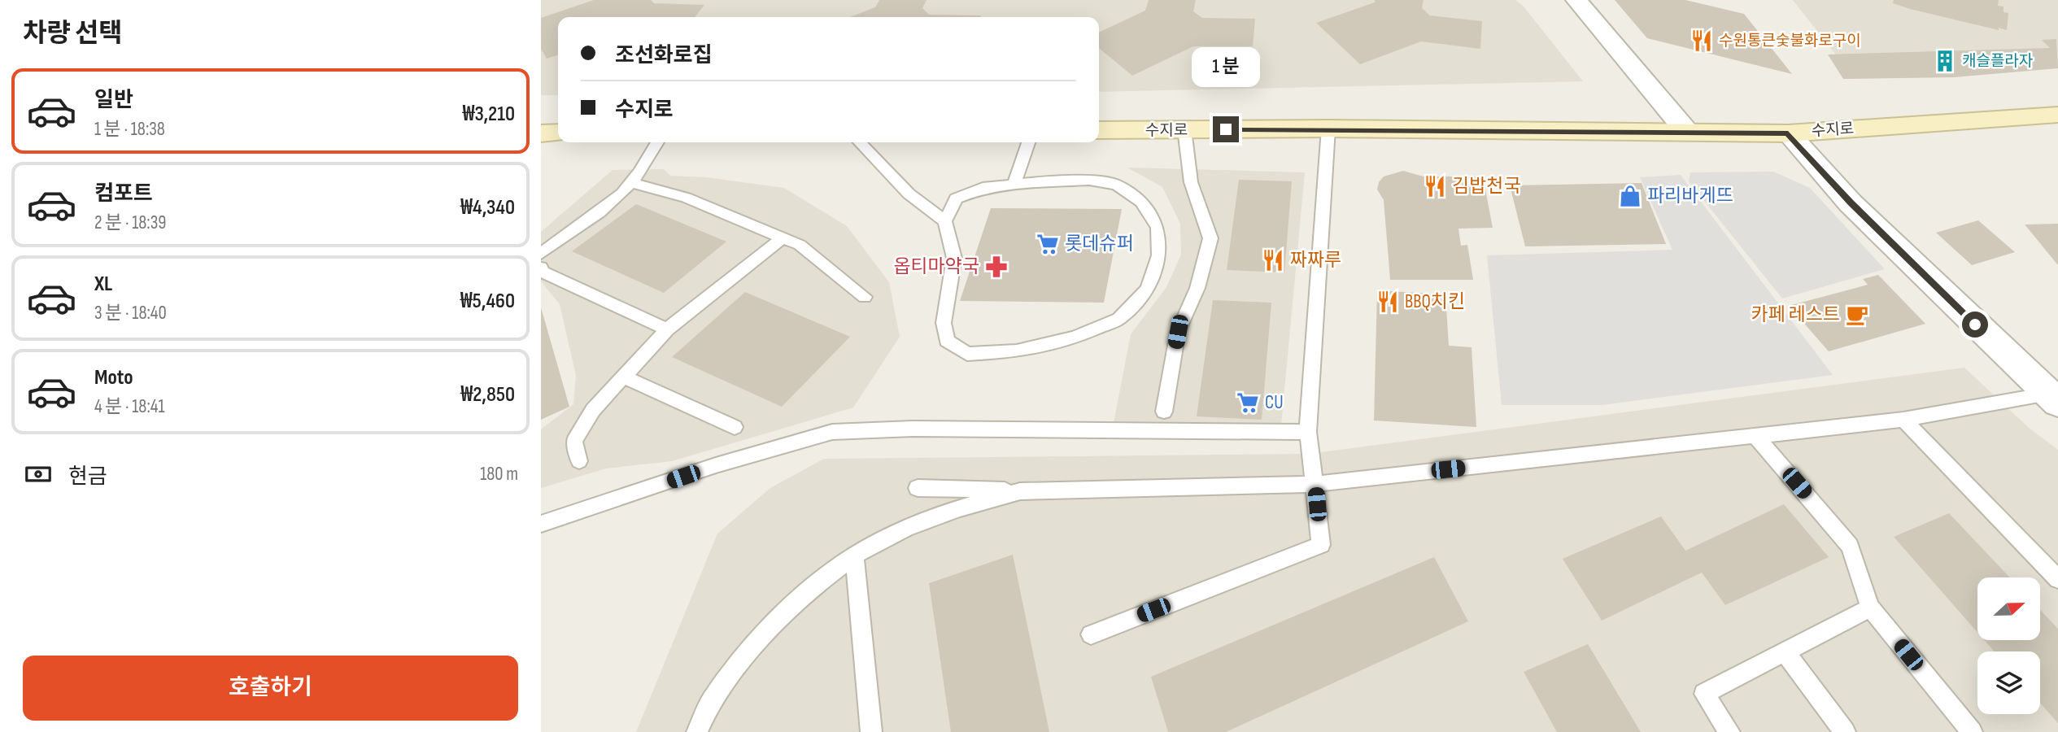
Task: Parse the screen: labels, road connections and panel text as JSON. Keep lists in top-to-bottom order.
{
  "streets": {
    "main road": ["수지로"]
  },
  "places": {
    "restaurant": [
      "수원통큰숯불화로구이",
      "김밥천국",
      "짜짜루",
      "BBQ치킨"
    ],
    "building": ["캐슬플라자"],
    "shop": ["파리바게뜨"],
    "supermarket": ["롯데슈퍼", "CU"],
    "pharmacy": ["옵티마약국"],
    "cafe": ["카페 레스트"]
  },
  "north": "right",
  "page": {
    "heading": "차량 선택",
    "banner": ["조선화로집", "수지로"],
    "bubble": "1 분",
    "list": [
      {
        "name": "일반",
        "note": "1 분 · 18:38",
        "value": "₩3,210"
      },
      {
        "name": "컴포트",
        "note": "2 분 · 18:39",
        "value": "₩4,340"
      },
      {
        "name": "XL",
        "note": "3 분 · 18:40",
        "value": "₩5,460"
      },
      {
        "name": "Moto",
        "note": "4 분 · 18:41",
        "value": "₩2,850"
      }
    ],
    "pay": ["현금", "180 m"],
    "buttons": "호출하기"
  }
}
